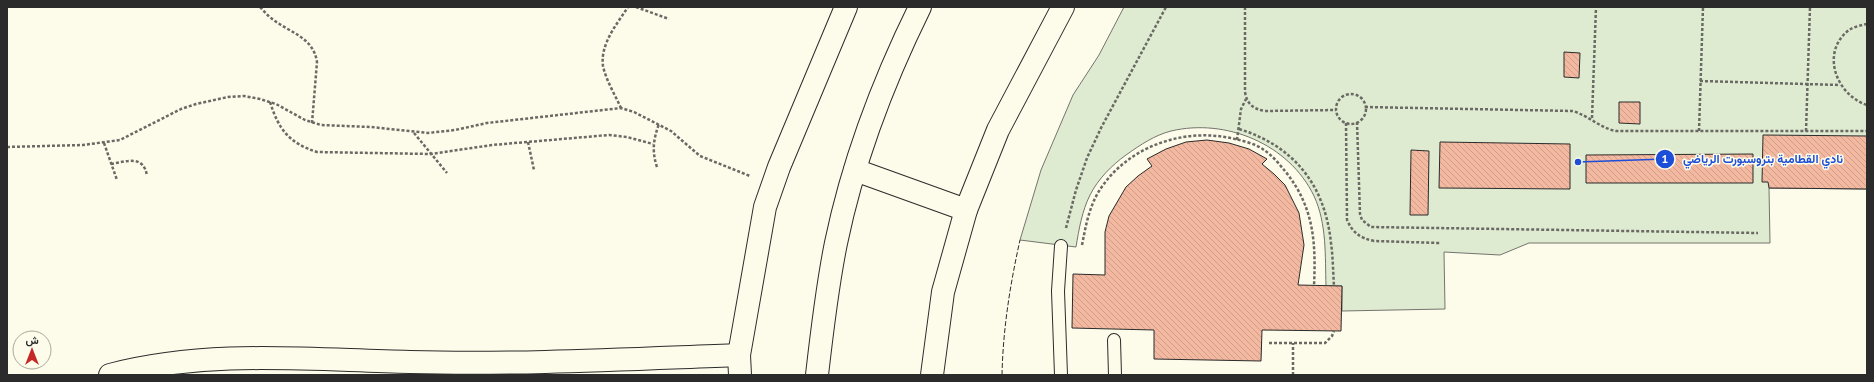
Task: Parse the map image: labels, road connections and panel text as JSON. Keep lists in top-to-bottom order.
{
  "places": ["نادي القطامية بتروسبورت الرياضي"],
  "north": "top"
}
